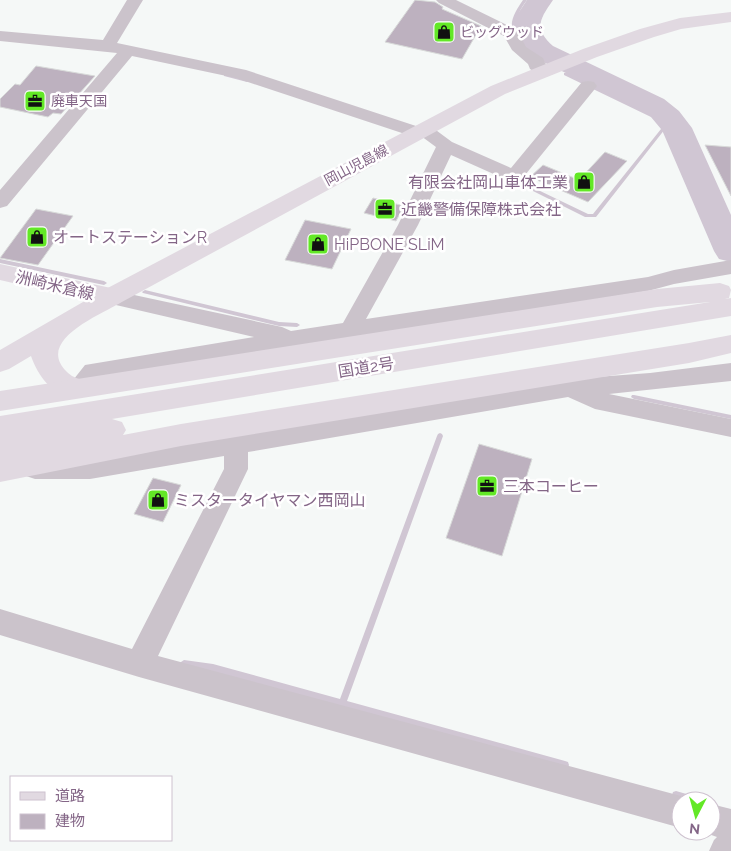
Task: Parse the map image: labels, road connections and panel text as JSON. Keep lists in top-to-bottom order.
{
  "streets": {
    "main road": ["岡山児島線", "洲崎米倉線", "国道2号"]
  },
  "crossings": [
    ["岡山児島線", "洲崎米倉線"]
  ],
  "places": {
    "shop": [
      "ビッグウッド",
      "有限会社岡山車体工業",
      "オートステーションR",
      "HiPBONE SLiM",
      "ミスタータイヤマン西岡山"
    ],
    "office": ["廃車天国", "近畿警備保障株式会社", "三本コーヒー"]
  },
  "legend": ["道路", "建物"],
  "north": "bottom"
}
